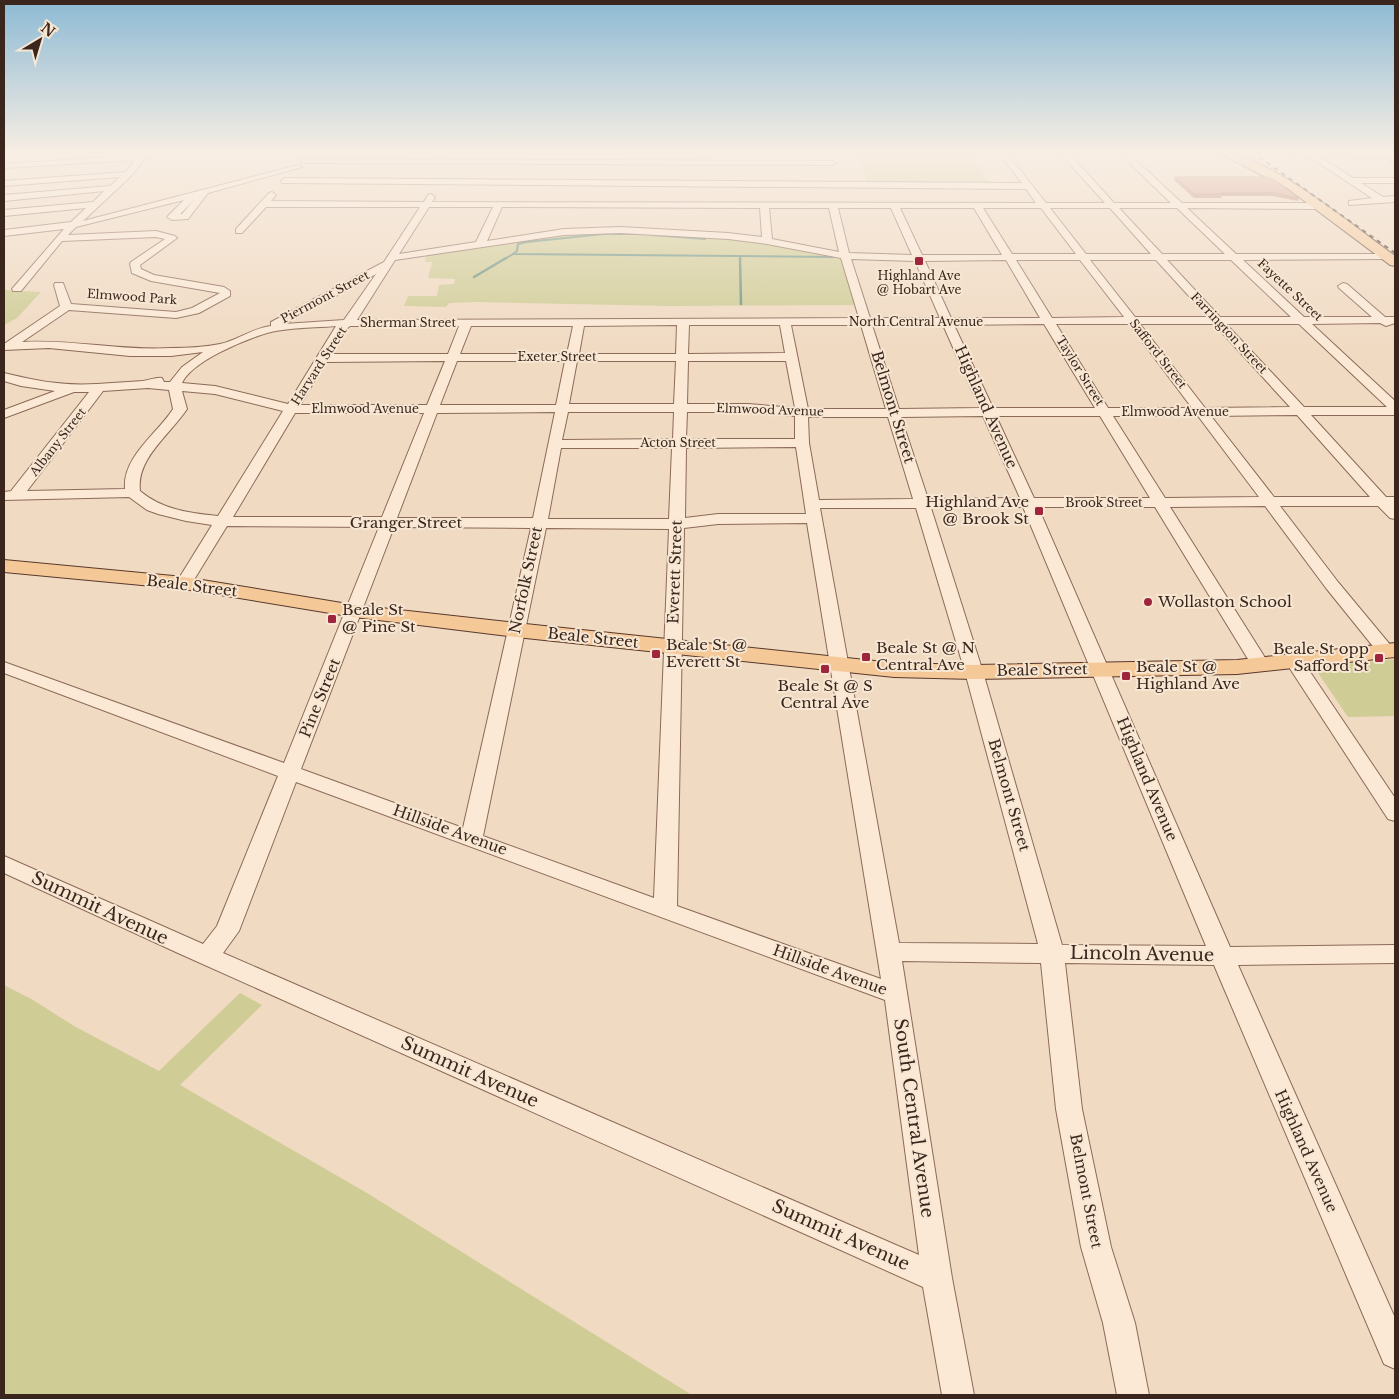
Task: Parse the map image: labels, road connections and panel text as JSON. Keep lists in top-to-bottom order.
{
  "streets": {
    "main road": ["Beale Street"],
    "street": [
      "Fayette Street",
      "Elmwood Park",
      "Piermont Street",
      "North Central Avenue",
      "Sherman Street",
      "Farrington Street",
      "Safford Street",
      "Exeter Street",
      "Harvard Street",
      "Taylor Street",
      "Belmont Street",
      "Highland Avenue",
      "Elmwood Avenue",
      "Albany Street",
      "Acton Street",
      "Brook Street",
      "Granger Street",
      "Everett Street",
      "Norfolk Street",
      "Pine Street",
      "Hillside Avenue",
      "Summit Avenue",
      "Lincoln Avenue",
      "South Central Avenue"
    ]
  },
  "crossings": [
    ["Fayette Street", "North Central Avenue"],
    ["Fayette Street", "Elmwood Avenue"],
    ["Elmwood Park", "Sherman Street"],
    ["Piermont Street", "Sherman Street"],
    ["Piermont Street", "Harvard Street"],
    ["North Central Avenue", "Sherman Street"],
    ["North Central Avenue", "Farrington Street"],
    ["North Central Avenue", "Safford Street"],
    ["North Central Avenue", "Taylor Street"],
    ["North Central Avenue", "Belmont Street"],
    ["North Central Avenue", "Highland Avenue"],
    ["Sherman Street", "Harvard Street"],
    ["Sherman Street", "Everett Street"],
    ["Sherman Street", "Norfolk Street"],
    ["Sherman Street", "Pine Street"],
    ["Farrington Street", "Elmwood Avenue"],
    ["Farrington Street", "Brook Street"],
    ["Safford Street", "Elmwood Avenue"],
    ["Safford Street", "Brook Street"],
    ["Safford Street", "Beale Street"],
    ["Exeter Street", "Harvard Street"],
    ["Exeter Street", "Everett Street"],
    ["Exeter Street", "Norfolk Street"],
    ["Exeter Street", "Pine Street"],
    ["Harvard Street", "Elmwood Avenue"],
    ["Harvard Street", "Granger Street"],
    ["Harvard Street", "Beale Street"],
    ["Taylor Street", "Elmwood Avenue"],
    ["Taylor Street", "Brook Street"],
    ["Taylor Street", "Beale Street"],
    ["Belmont Street", "Elmwood Avenue"],
    ["Belmont Street", "Brook Street"],
    ["Belmont Street", "Beale Street"],
    ["Belmont Street", "Lincoln Avenue"],
    ["Highland Avenue", "Elmwood Avenue"],
    ["Highland Avenue", "Brook Street"],
    ["Highland Avenue", "Beale Street"],
    ["Highland Avenue", "Lincoln Avenue"],
    ["Elmwood Avenue", "Albany Street"],
    ["Elmwood Avenue", "Everett Street"],
    ["Elmwood Avenue", "Norfolk Street"],
    ["Elmwood Avenue", "Pine Street"],
    ["Acton Street", "Everett Street"],
    ["Acton Street", "Norfolk Street"],
    ["Brook Street", "Granger Street"],
    ["Granger Street", "Everett Street"],
    ["Granger Street", "Norfolk Street"],
    ["Granger Street", "Pine Street"],
    ["Everett Street", "Beale Street"],
    ["Everett Street", "Hillside Avenue"],
    ["Norfolk Street", "Beale Street"],
    ["Norfolk Street", "Hillside Avenue"],
    ["Beale Street", "Pine Street"],
    ["Beale Street", "South Central Avenue"],
    ["Pine Street", "Hillside Avenue"],
    ["Pine Street", "Summit Avenue"],
    ["Hillside Avenue", "South Central Avenue"],
    ["Summit Avenue", "South Central Avenue"],
    ["Lincoln Avenue", "South Central Avenue"]
  ],
  "places": {
    "transit": [
      "Highland Ave @ Hobart Ave",
      "Highland Ave @ Brook St",
      "Beale St @ Pine St",
      "Beale St @ Everett St",
      "Beale St @ N Central Ave",
      "Beale St opp Safford St",
      "Beale St @ S Central Ave",
      "Beale St @ Highland Ave"
    ],
    "other": ["Wollaston School"]
  },
  "north": "top right"
}
